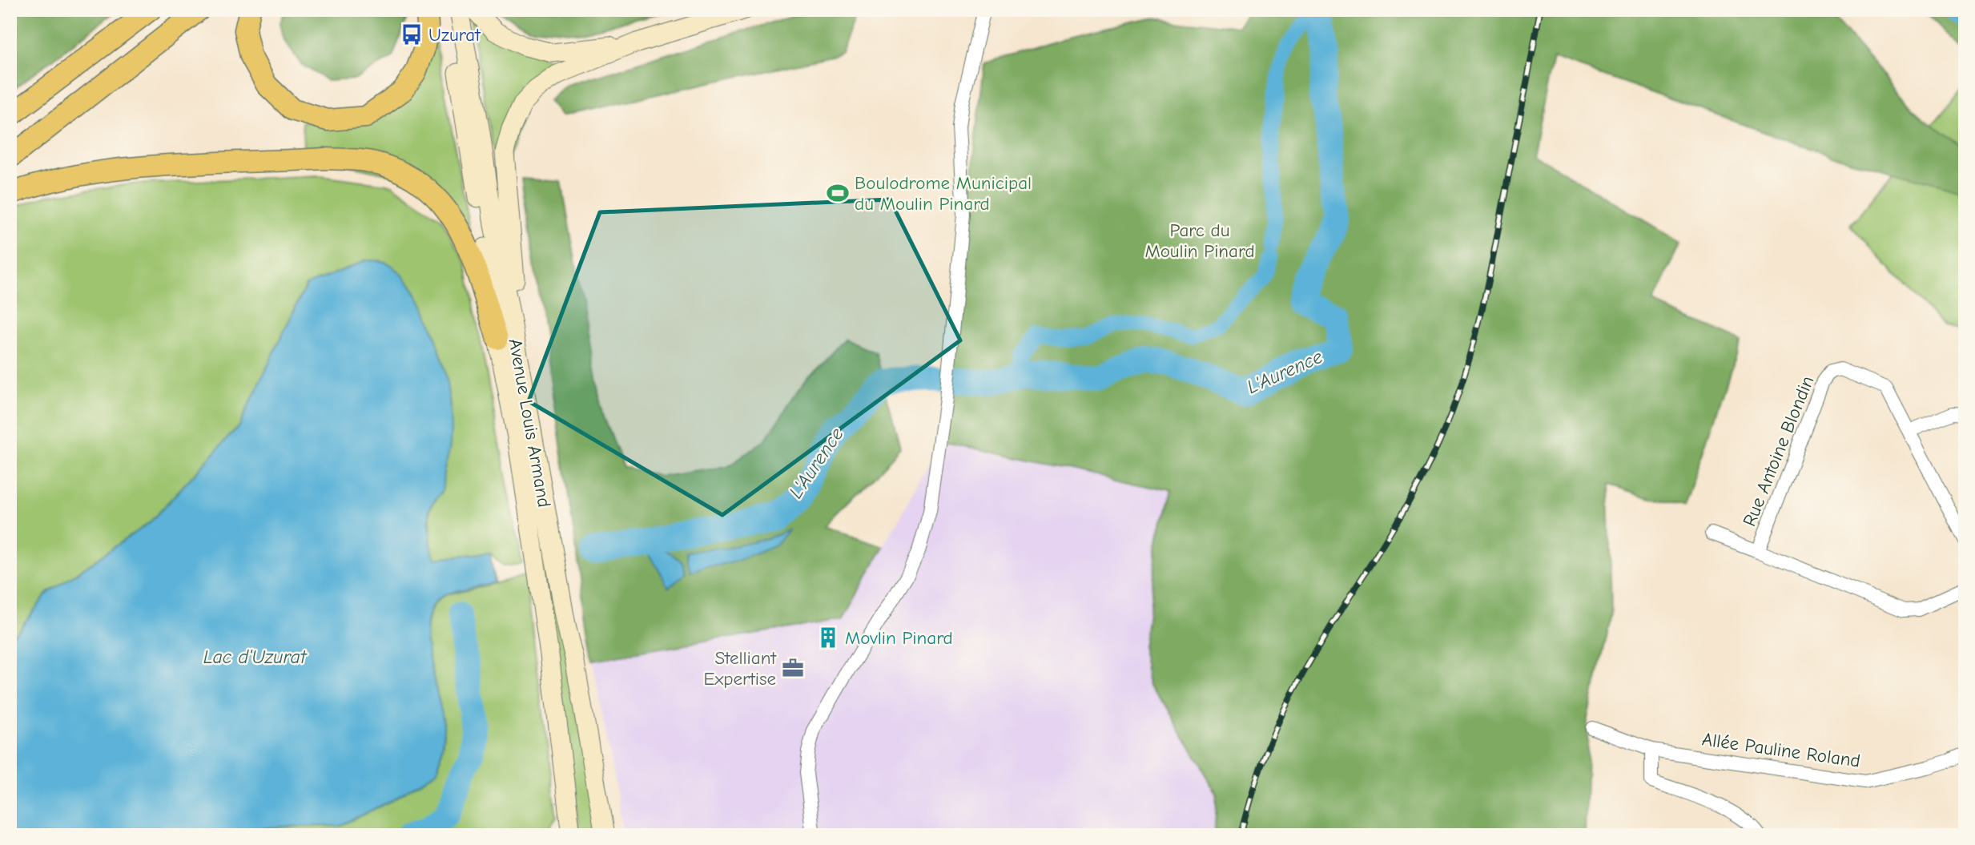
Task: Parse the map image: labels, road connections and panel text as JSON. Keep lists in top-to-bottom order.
{
  "streets": {
    "main road": ["Avenue Louis Armand"],
    "street": ["Rue Antoine Blondin", "Allée Pauline Roland"]
  },
  "water": ["L'Aurence", "Lac d'Uzurat"],
  "parks": ["Parc du Moulin Pinard"],
  "places": {
    "bus stop": ["Uzurat"],
    "sports": ["Boulodrome Municipal du Moulin Pinard"],
    "building": ["Movlin Pinard"],
    "office": ["Stelliant Expertise"]
  }
}
